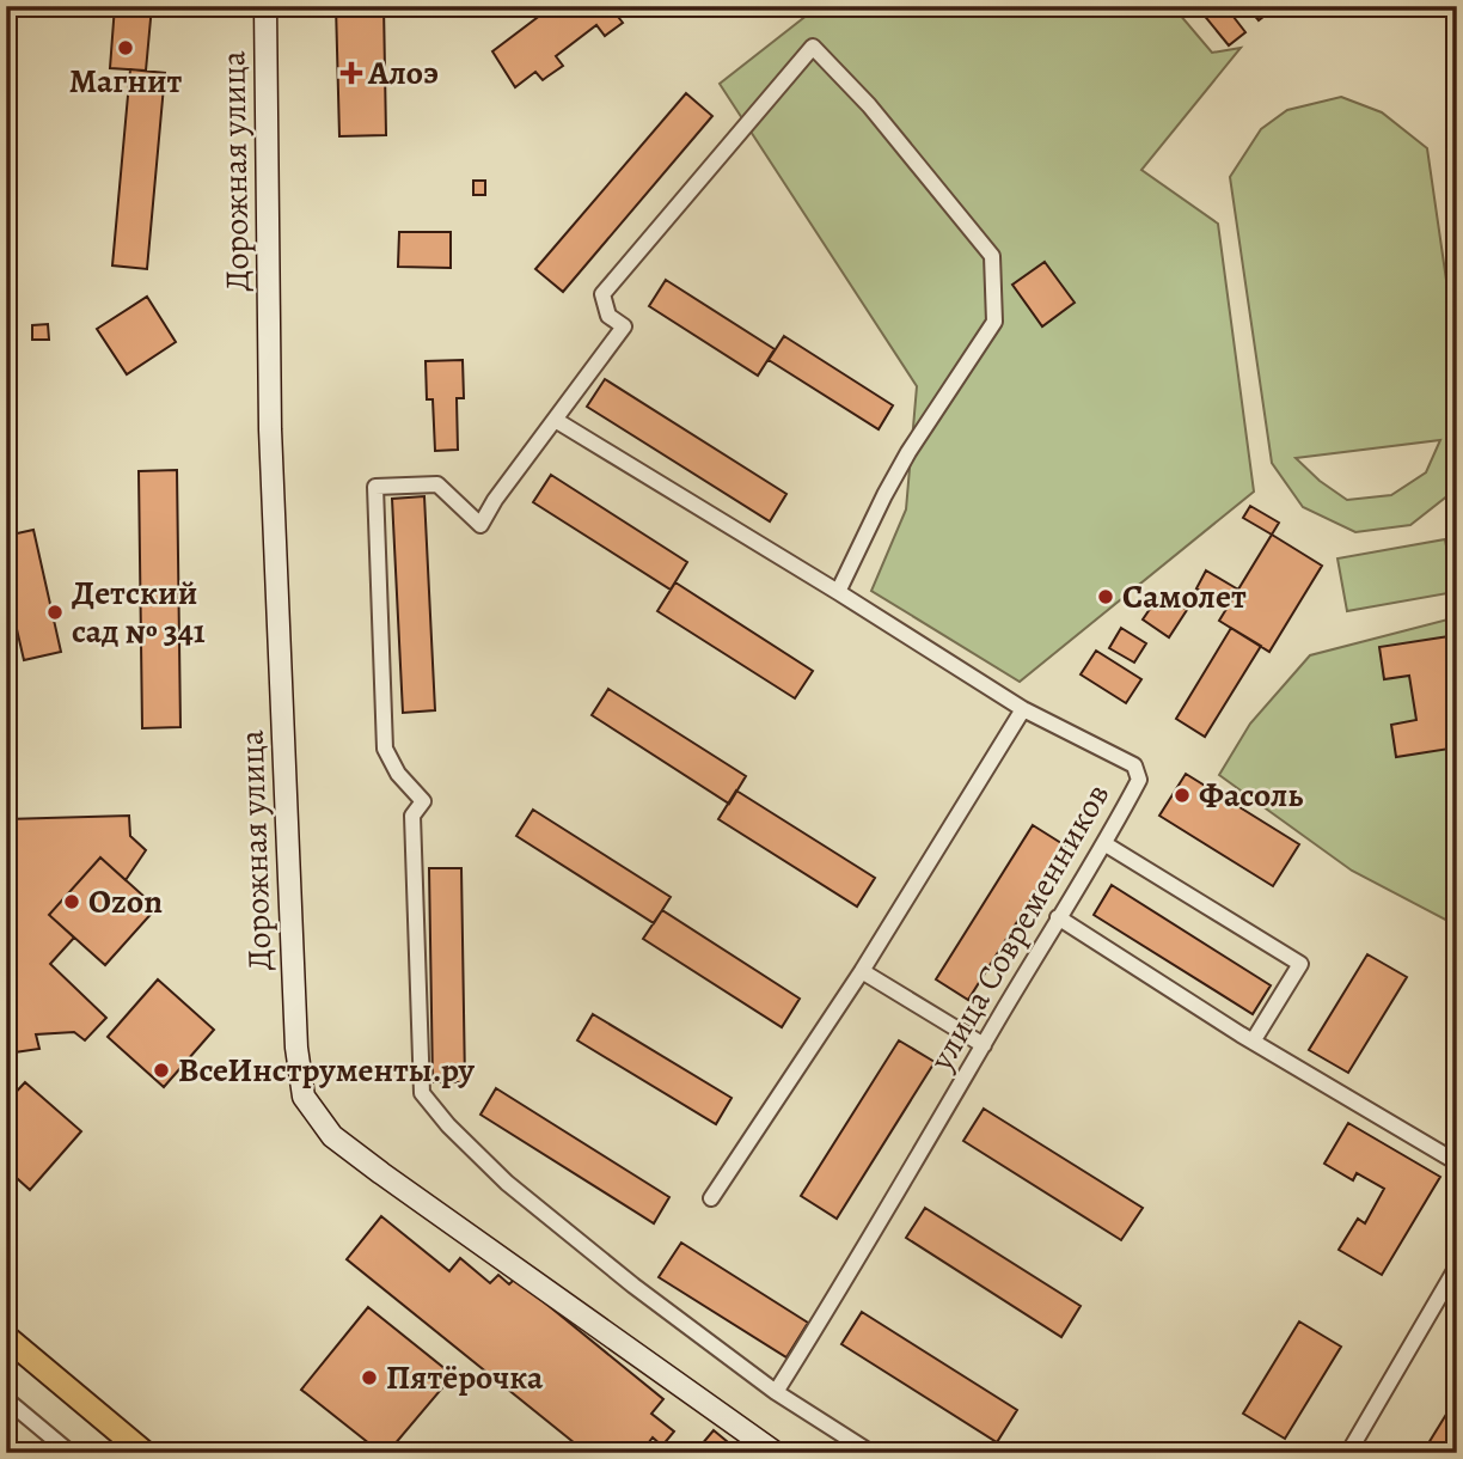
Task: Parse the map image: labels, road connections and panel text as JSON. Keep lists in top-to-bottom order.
{
  "streets": {
    "street": ["Дорожная улица", "улица Современников"]
  },
  "places": {
    "other": [
      "Магнит",
      "Самолет",
      "Детский сад № 341",
      "Фасоль",
      "Ozon",
      "ВсеИнструменты.ру",
      "Пятёрочка"
    ],
    "health": ["Алоэ"]
  }
}
